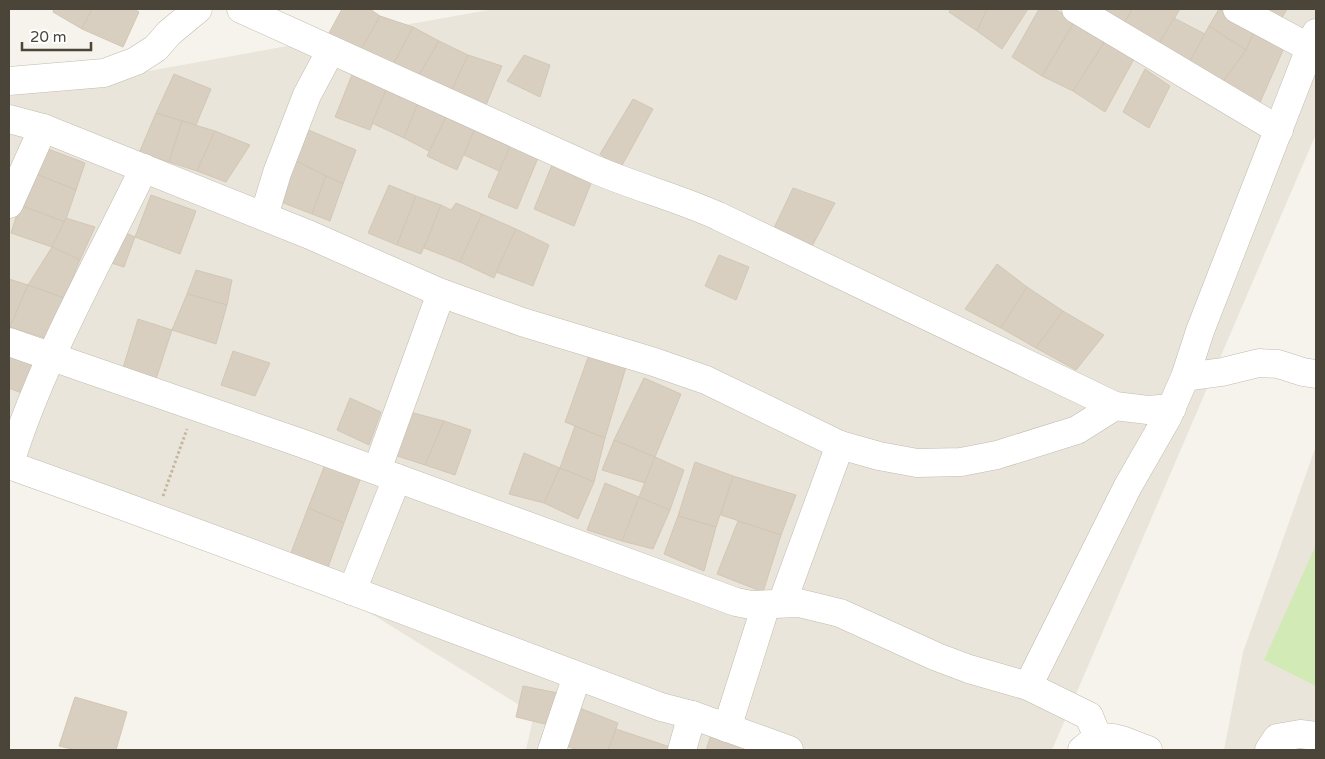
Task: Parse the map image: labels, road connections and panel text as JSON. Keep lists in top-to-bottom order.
{
  "scale_bar": "20 m"
}
